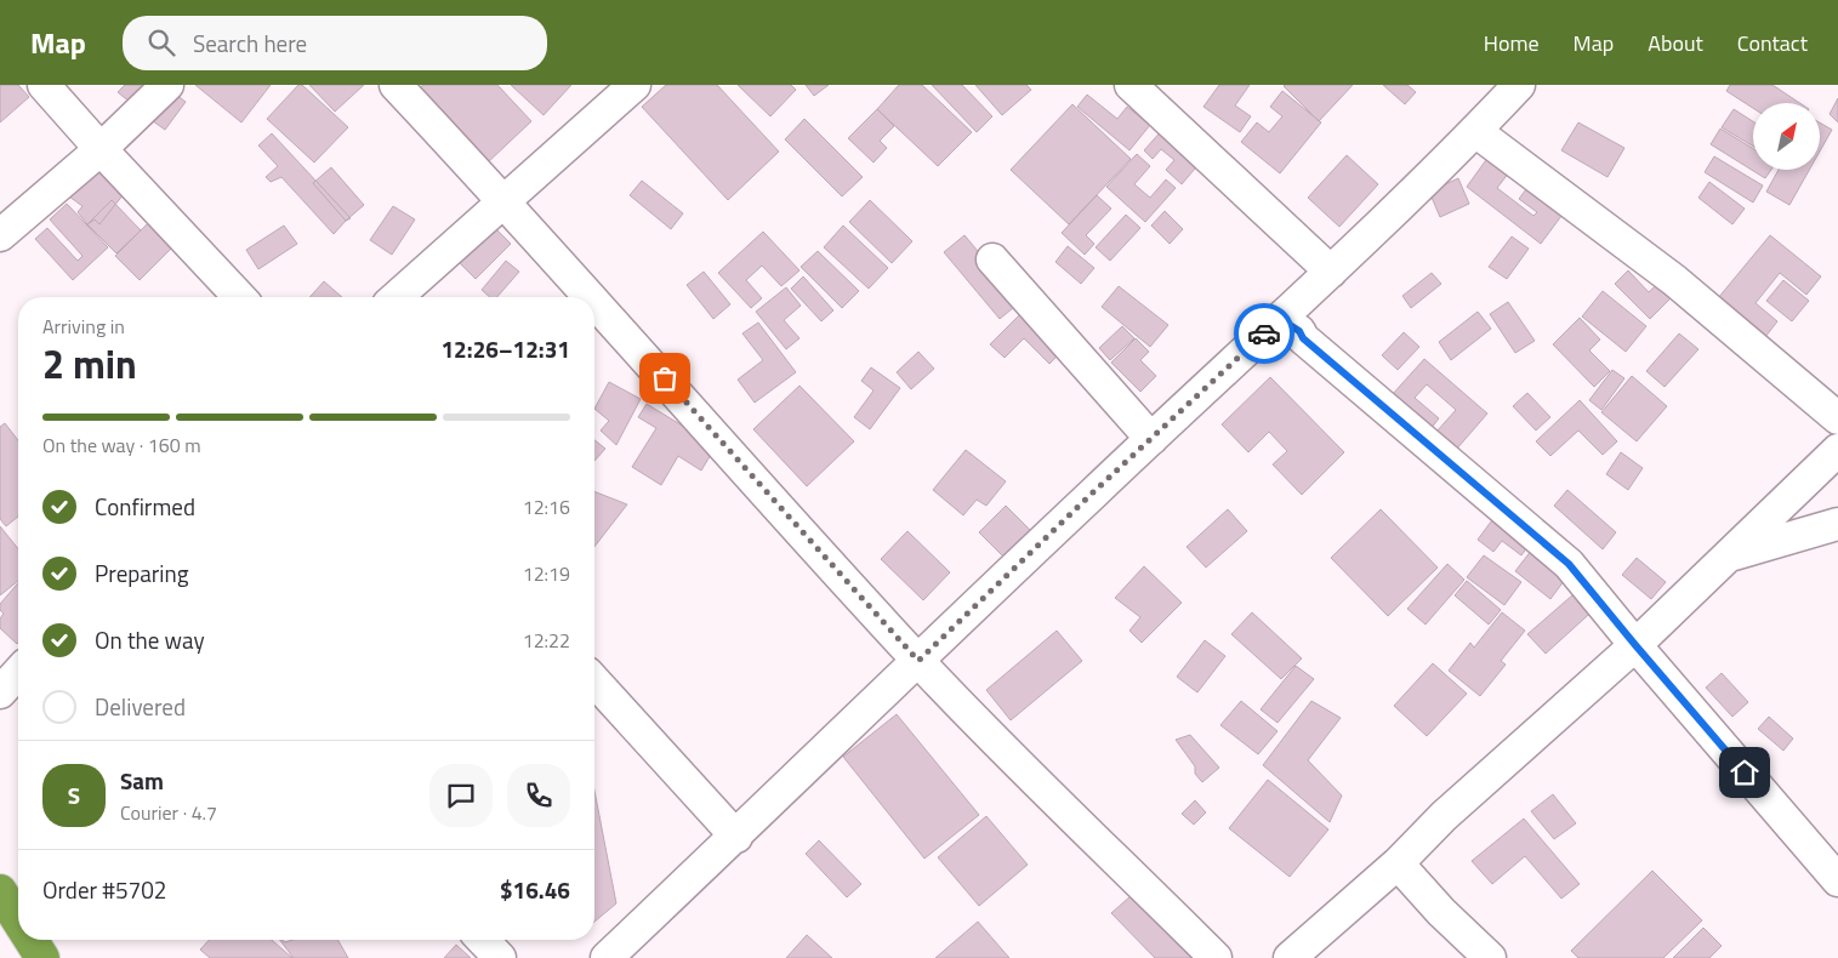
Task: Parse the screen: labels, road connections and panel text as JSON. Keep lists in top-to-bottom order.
{
  "north": "top right",
  "page": {
    "header": "Map",
    "search": "Search here",
    "nav": [
      "Home",
      "Map",
      "About",
      "Contact"
    ],
    "heading": ["2 min", "Arriving in", "12:26–12:31"],
    "panel": [
      "Sam",
      "Courier · 4.7",
      "Order #5702",
      "$16.46"
    ],
    "bar": "On the way · 160 m",
    "list": [
      ["Confirmed", "12:16"],
      ["Preparing", "12:19"],
      ["On the way", "12:22"],
      "Delivered"
    ],
    "round": "S"
  }
}
